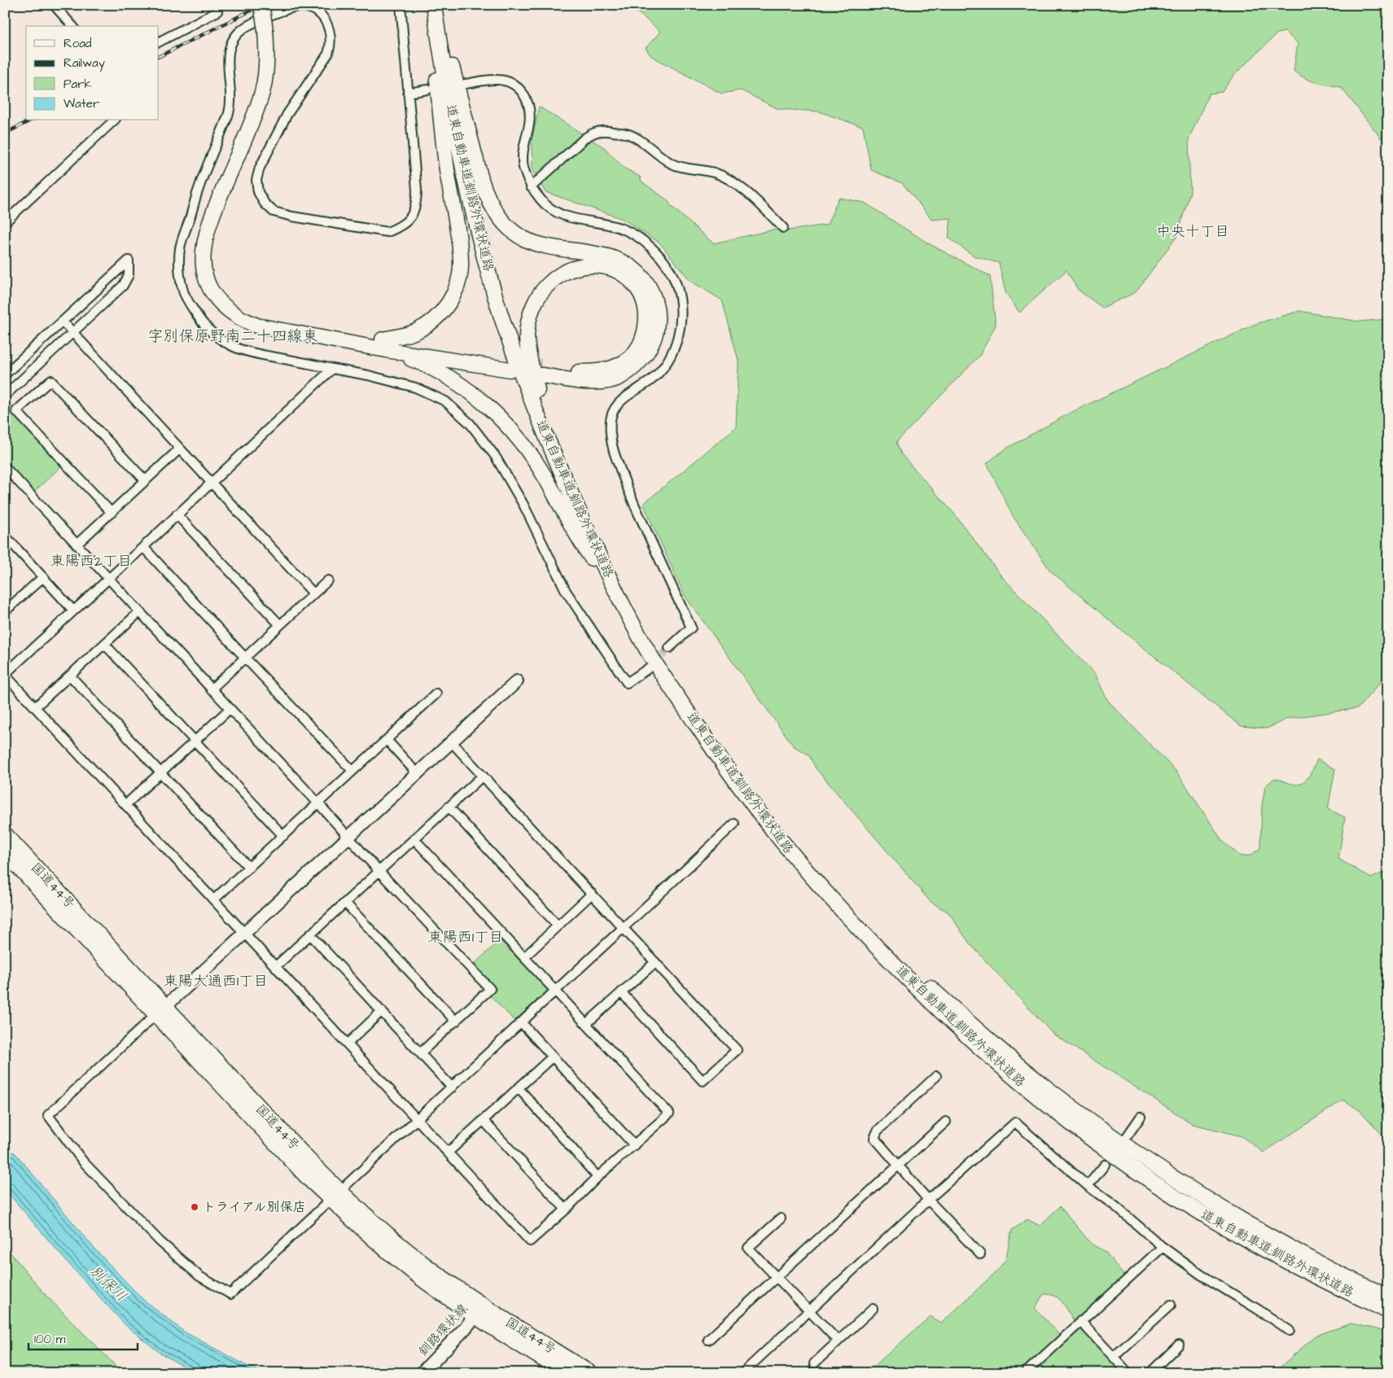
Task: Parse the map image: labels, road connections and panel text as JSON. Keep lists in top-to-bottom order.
{
  "streets": {
    "highway": ["道東自動車道;釧路外環状道路", "国道44号"],
    "main road": ["釧路環状線"]
  },
  "crossings": [
    ["国道44号", "釧路環状線"]
  ],
  "districts": [
    "中央十丁目",
    "字別保原野南二十四線東",
    "東陽西2丁目",
    "東陽西1丁目",
    "東陽大通西1丁目"
  ],
  "water": ["別保川"],
  "places": ["トライアル別保店"],
  "legend": [
    "Road",
    "Railway",
    "Park",
    "Water"
  ],
  "scale_bar": "100 m"
}
